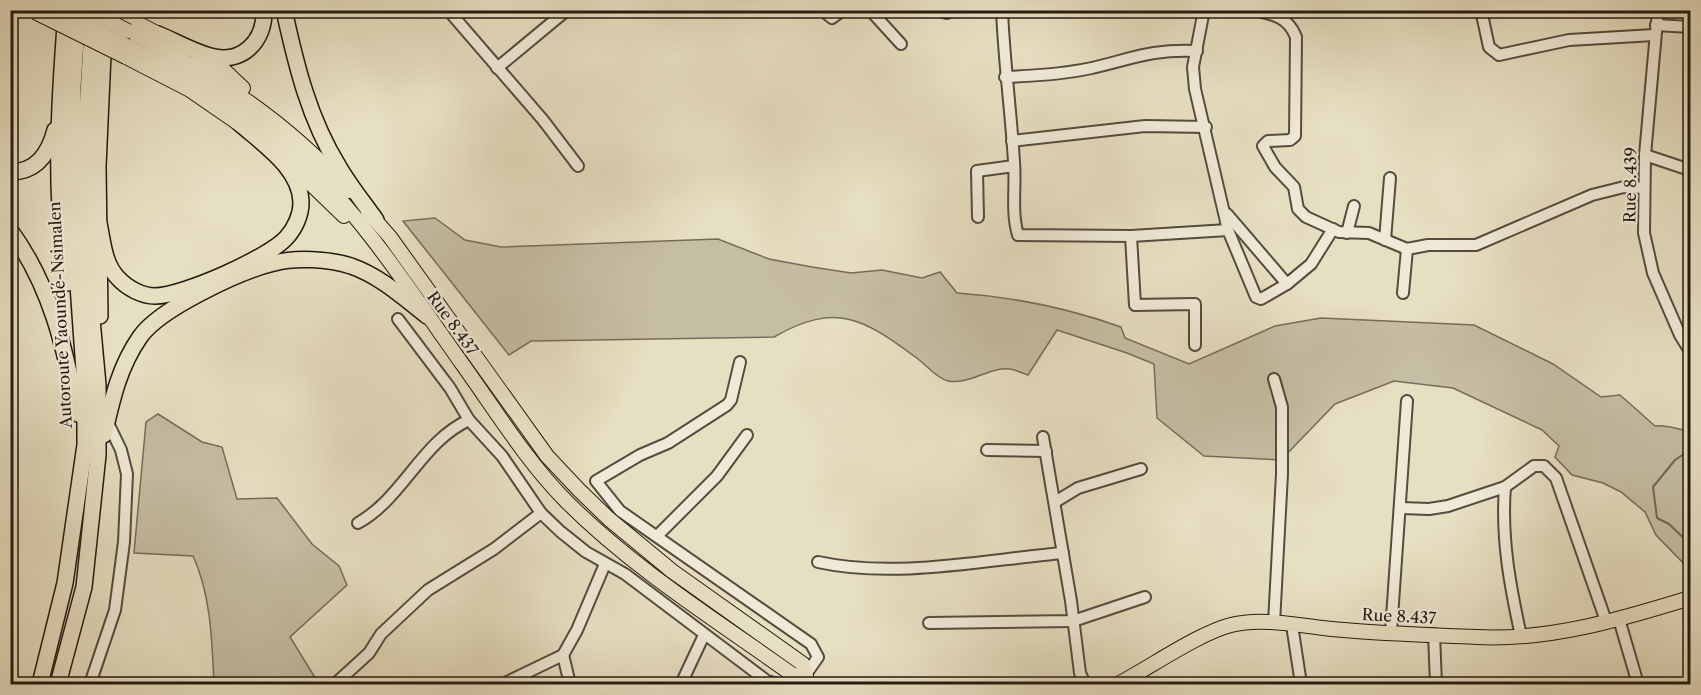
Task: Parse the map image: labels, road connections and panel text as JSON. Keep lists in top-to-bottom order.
{
  "streets": {
    "highway": ["Autoroute Yaoundé-Nsimalen"],
    "main road": ["Rue 8.437"],
    "street": ["Rue 8.439"]
  }
}
